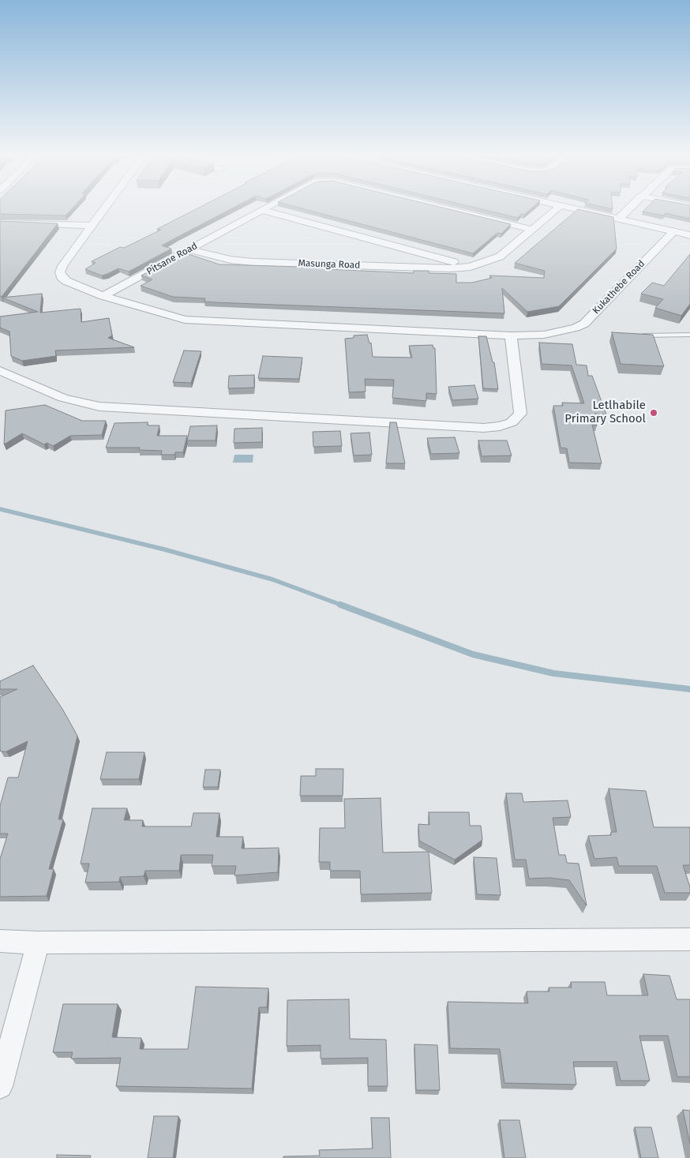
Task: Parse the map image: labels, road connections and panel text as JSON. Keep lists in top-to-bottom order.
{
  "streets": {
    "street": ["Pitsane Road", "Masunga Road", "Kukathebe Road"]
  },
  "crossings": [
    ["Pitsane Road", "Masunga Road"],
    ["Pitsane Road", "Kukathebe Road"]
  ],
  "places": ["Letlhabile Primary School"]
}
